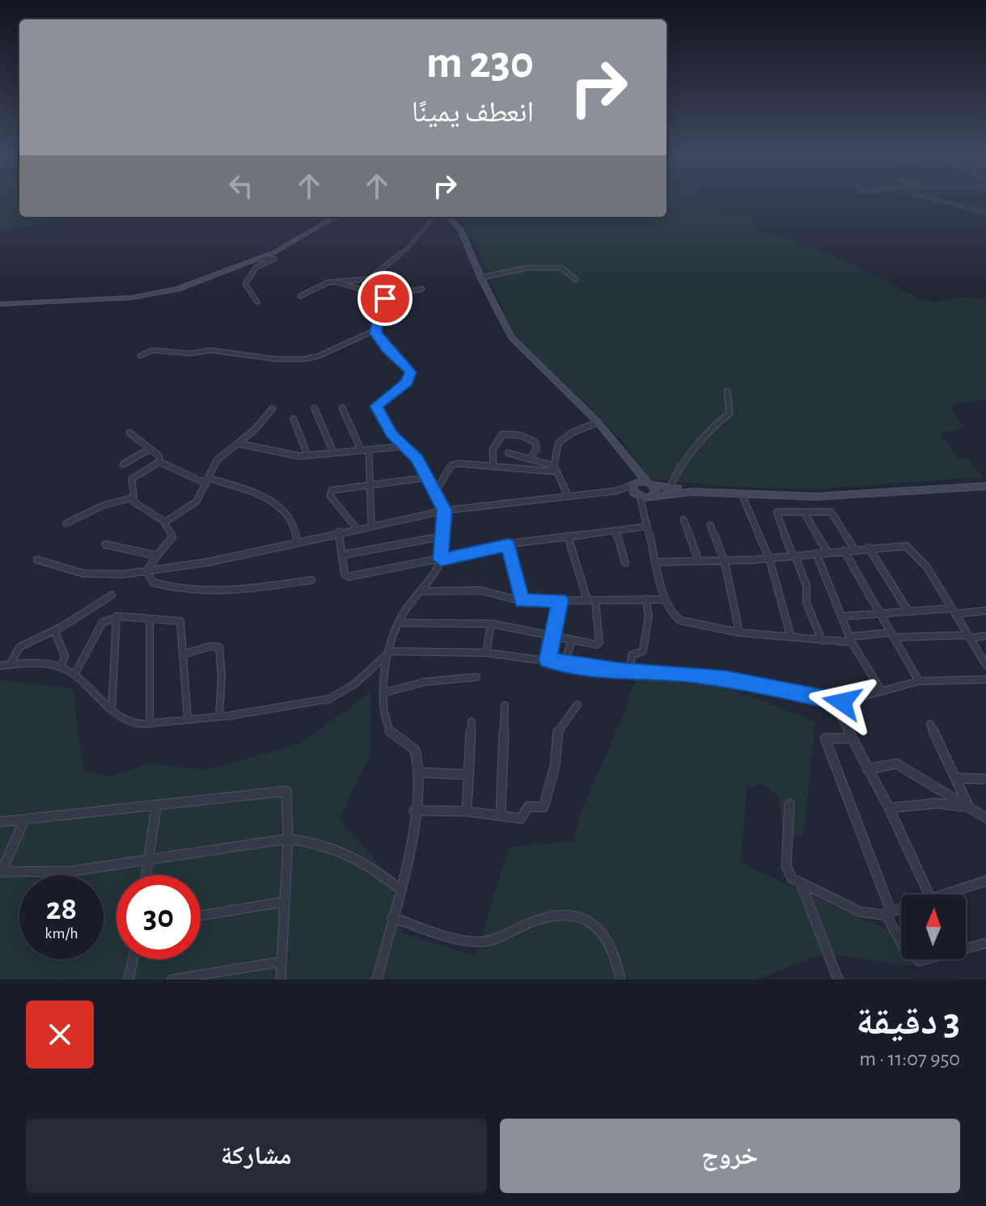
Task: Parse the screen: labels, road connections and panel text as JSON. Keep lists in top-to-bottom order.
{
  "north": "top",
  "page": {
    "turn": ["230 m", "انعطف يمينًا"],
    "speed": "28 km/h",
    "limit": "30",
    "heading": ["3 دقيقة", "950 m · 11:07"],
    "buttons": ["خروج", "مشاركة"]
  }
}
